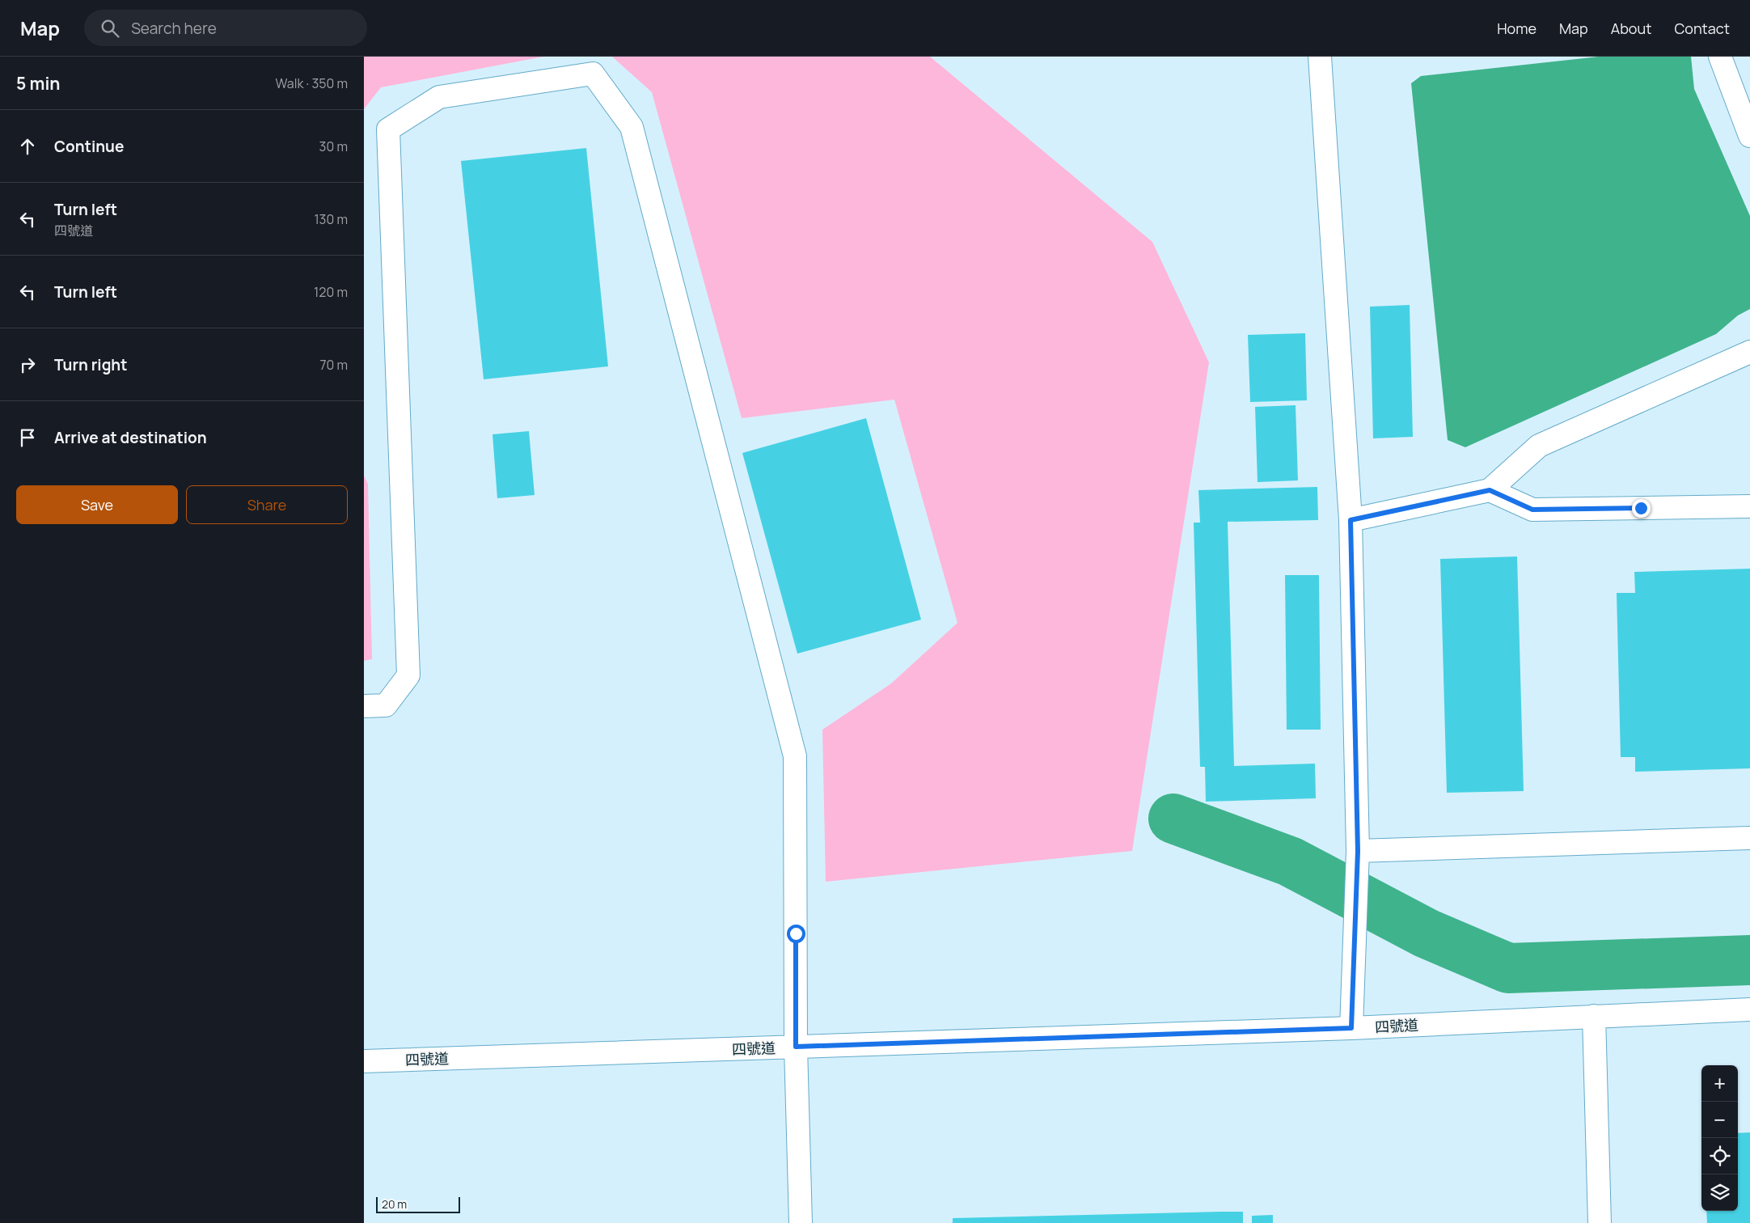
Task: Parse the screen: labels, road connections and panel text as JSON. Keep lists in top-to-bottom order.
{
  "streets": {
    "lane": ["四號道"]
  },
  "scale_bar": "20 m",
  "page": {
    "header": "Map",
    "search": "Search here",
    "nav": [
      "Home",
      "Map",
      "About",
      "Contact"
    ],
    "heading": ["5 min", "Walk · 350 m"],
    "list": [
      ["Continue", "30 m"],
      ["Turn left", "四號道", "130 m"],
      ["Turn left", "120 m"],
      ["Turn right", "70 m"],
      "Arrive at destination"
    ],
    "buttons": ["Save", "Share"],
    "map_buttons": ["+", "−"],
    "scale": "20 m"
  }
}
